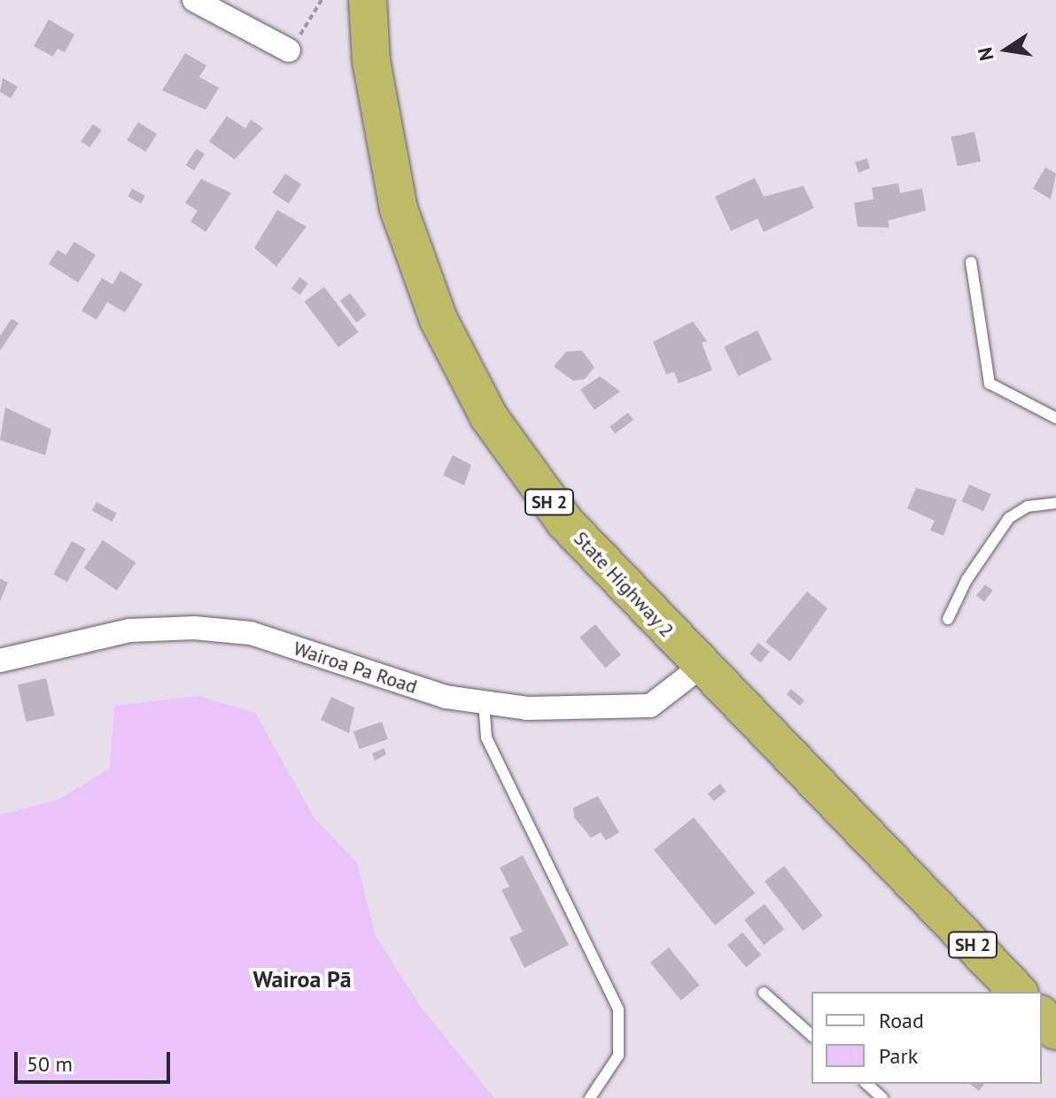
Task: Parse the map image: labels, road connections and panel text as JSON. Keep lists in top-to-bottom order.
{
  "streets": {
    "highway": ["SH 2", "State Highway 2"],
    "street": ["Wairoa Pa Road"]
  },
  "crossings": [
    ["State Highway 2", "Wairoa Pa Road"]
  ],
  "districts": ["Wairoa Pā"],
  "legend": ["Road", "Park"],
  "scale_bar": "50 m",
  "north": "left"
}
